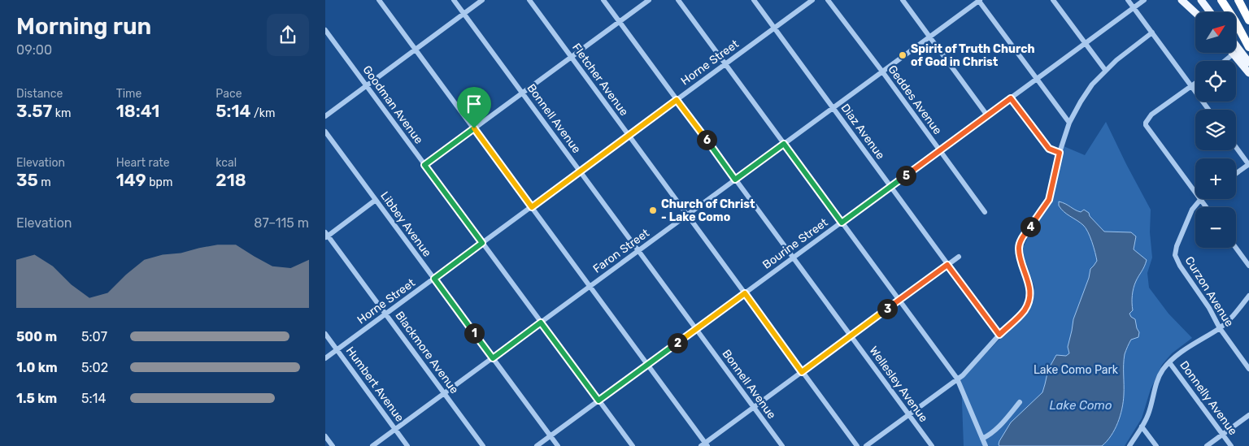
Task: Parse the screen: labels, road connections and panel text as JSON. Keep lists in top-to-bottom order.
{
  "streets": {
    "street": [
      "Horne Street",
      "Fletcher Avenue",
      "Geddes Avenue",
      "Goodman Avenue",
      "Bonnell Avenue",
      "Diaz Avenue",
      "Libbey Avenue",
      "Bourine Street",
      "Faron Street",
      "Curzon Avenue",
      "Blackmore Avenue",
      "Humbert Avenue",
      "Wellesley Avenue",
      "Donnelly Avenue"
    ]
  },
  "crossings": [
    ["Horne Street", "Fletcher Avenue"],
    ["Horne Street", "Goodman Avenue"],
    ["Horne Street", "Bonnell Avenue"],
    ["Horne Street", "Diaz Avenue"],
    ["Horne Street", "Libbey Avenue"],
    ["Horne Street", "Blackmore Avenue"],
    ["Horne Street", "Humbert Avenue"],
    ["Horne Street", "Wellesley Avenue"],
    ["Fletcher Avenue", "Bourine Street"],
    ["Fletcher Avenue", "Faron Street"],
    ["Geddes Avenue", "Bourine Street"],
    ["Geddes Avenue", "Faron Street"],
    ["Goodman Avenue", "Bourine Street"],
    ["Goodman Avenue", "Faron Street"],
    ["Bonnell Avenue", "Bourine Street"],
    ["Bonnell Avenue", "Faron Street"],
    ["Diaz Avenue", "Bourine Street"],
    ["Diaz Avenue", "Faron Street"],
    ["Libbey Avenue", "Bourine Street"],
    ["Libbey Avenue", "Faron Street"],
    ["Bourine Street", "Wellesley Avenue"],
    ["Faron Street", "Blackmore Avenue"],
    ["Faron Street", "Humbert Avenue"],
    ["Faron Street", "Wellesley Avenue"]
  ],
  "water": ["Lake Como"],
  "parks": ["Lake Como Park"],
  "places": ["Spirit of Truth Church of God in Christ", "Church of Christ - Lake Como"],
  "north": "top right",
  "page": {
    "heading": ["Morning run", "09:00"],
    "map_buttons": ["+", "−"],
    "stats": [
      ["Distance", "3.57 km"],
      ["Time", "18:41"],
      ["Pace", "5:14 /km"],
      ["Elevation", "35 m"],
      ["Heart rate", "149 bpm"],
      ["kcal", "218"]
    ],
    "pins": [
      "6",
      "5",
      "4",
      "3",
      "1",
      "2"
    ],
    "chart": ["Elevation", "87–115 m"],
    "list": [
      {
        "name": "500 m",
        "note": "5:07"
      },
      {
        "name": "1.0 km",
        "note": "5:02"
      },
      {
        "name": "1.5 km",
        "note": "5:14"
      }
    ]
  }
}
